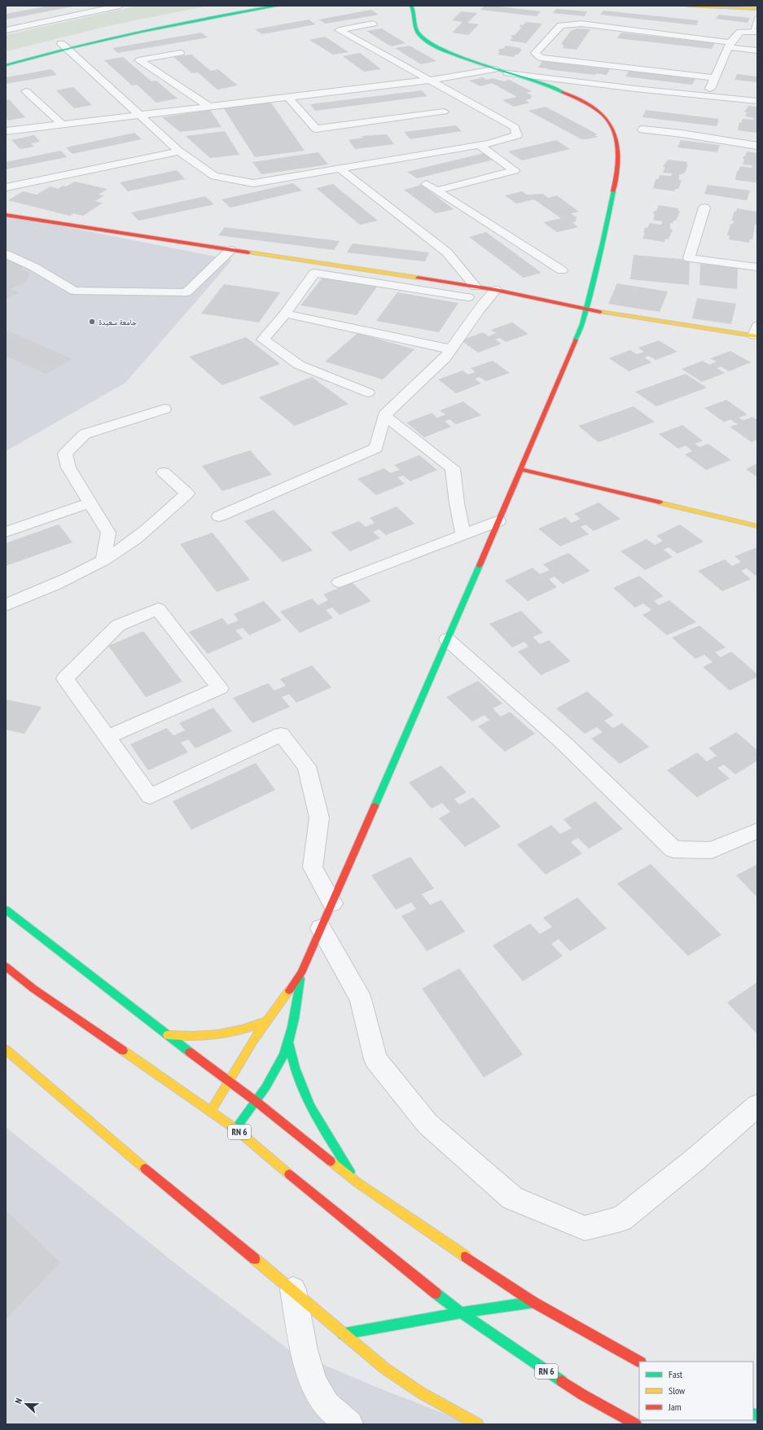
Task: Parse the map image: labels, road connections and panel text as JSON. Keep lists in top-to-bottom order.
{
  "streets": {
    "street": ["RN 6"]
  },
  "places": ["جامعة سعيدة"],
  "legend": ["Fast", "Slow", "Jam"],
  "north": "left"
}
